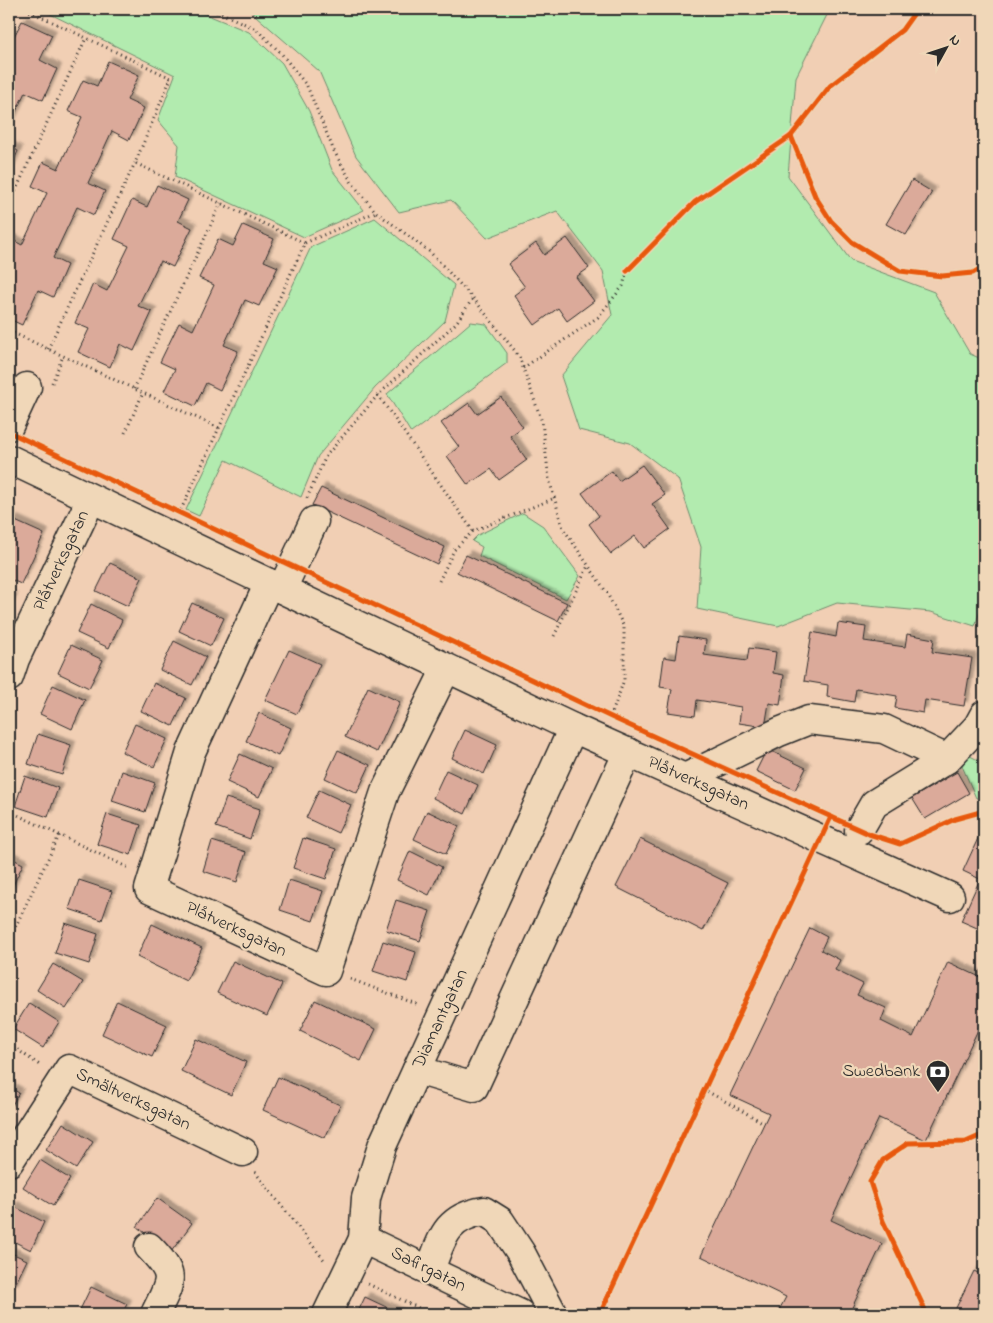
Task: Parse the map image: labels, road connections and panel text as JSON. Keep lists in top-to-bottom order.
{
  "streets": {
    "street": [
      "Plåtverksgatan",
      "Diamantgatan",
      "Smältverksgatan",
      "Safirgatan"
    ]
  },
  "crossings": [
    ["Plåtverksgatan", "Diamantgatan"],
    ["Diamantgatan", "Safirgatan"]
  ],
  "places": {
    "bank": ["Swedbank"]
  },
  "north": "top right"
}
